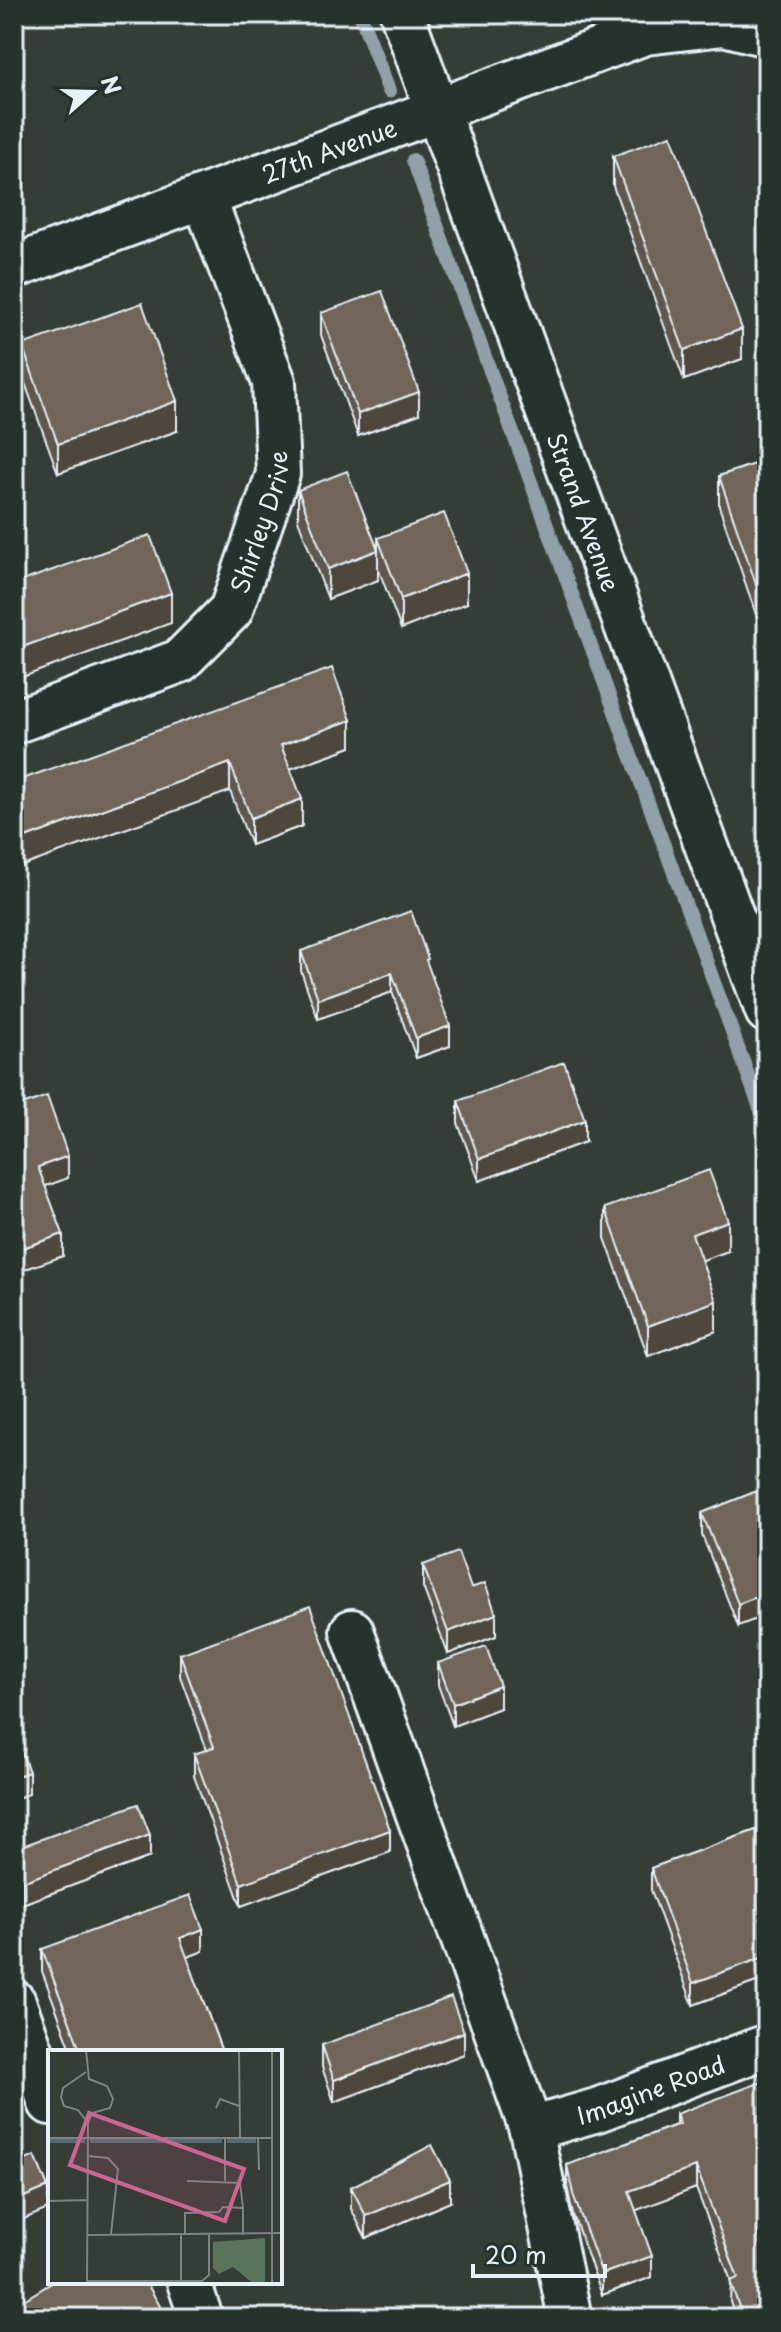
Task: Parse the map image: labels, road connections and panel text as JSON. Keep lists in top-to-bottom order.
{
  "streets": {
    "street": [
      "27th Avenue",
      "Strand Avenue",
      "Shirley Drive",
      "Imagine Road"
    ]
  },
  "crossings": [
    ["27th Avenue", "Strand Avenue"],
    ["27th Avenue", "Shirley Drive"]
  ],
  "scale_bar": "20 m",
  "north": "right"
}
